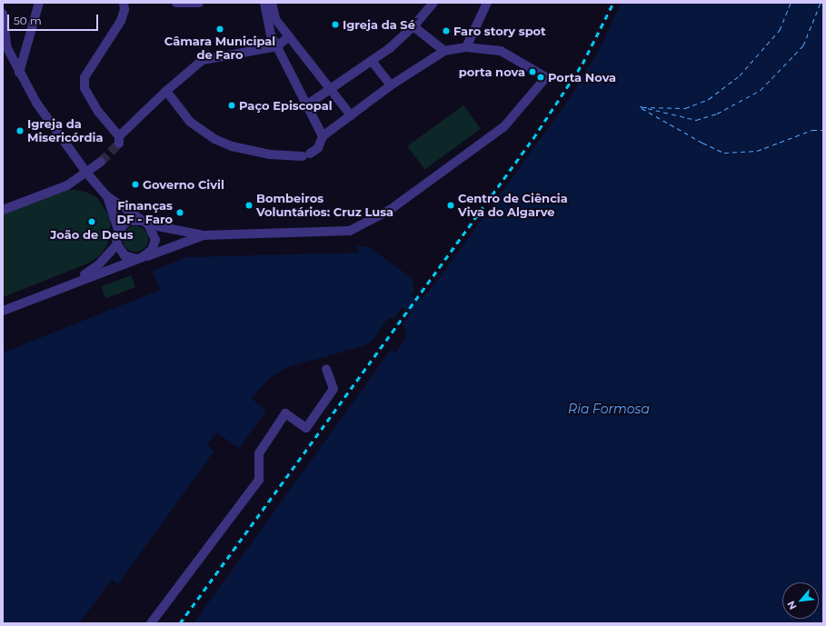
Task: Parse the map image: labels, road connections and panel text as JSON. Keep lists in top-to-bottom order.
{
  "water": ["Ria Formosa"],
  "places": [
    "Igreja da Sé",
    "Câmara Municipal de Faro",
    "Faro story spot",
    "porta nova",
    "Porta Nova",
    "Paço Episcopal",
    "Igreja da Misericórdia",
    "Governo Civil",
    "Bombeiros Voluntários: Cruz Lusa",
    "Centro de Ciência Viva do Algarve",
    "Finanças DF - Faro",
    "João de Deus"
  ],
  "scale_bar": "50 m",
  "north": "bottom left"
}
